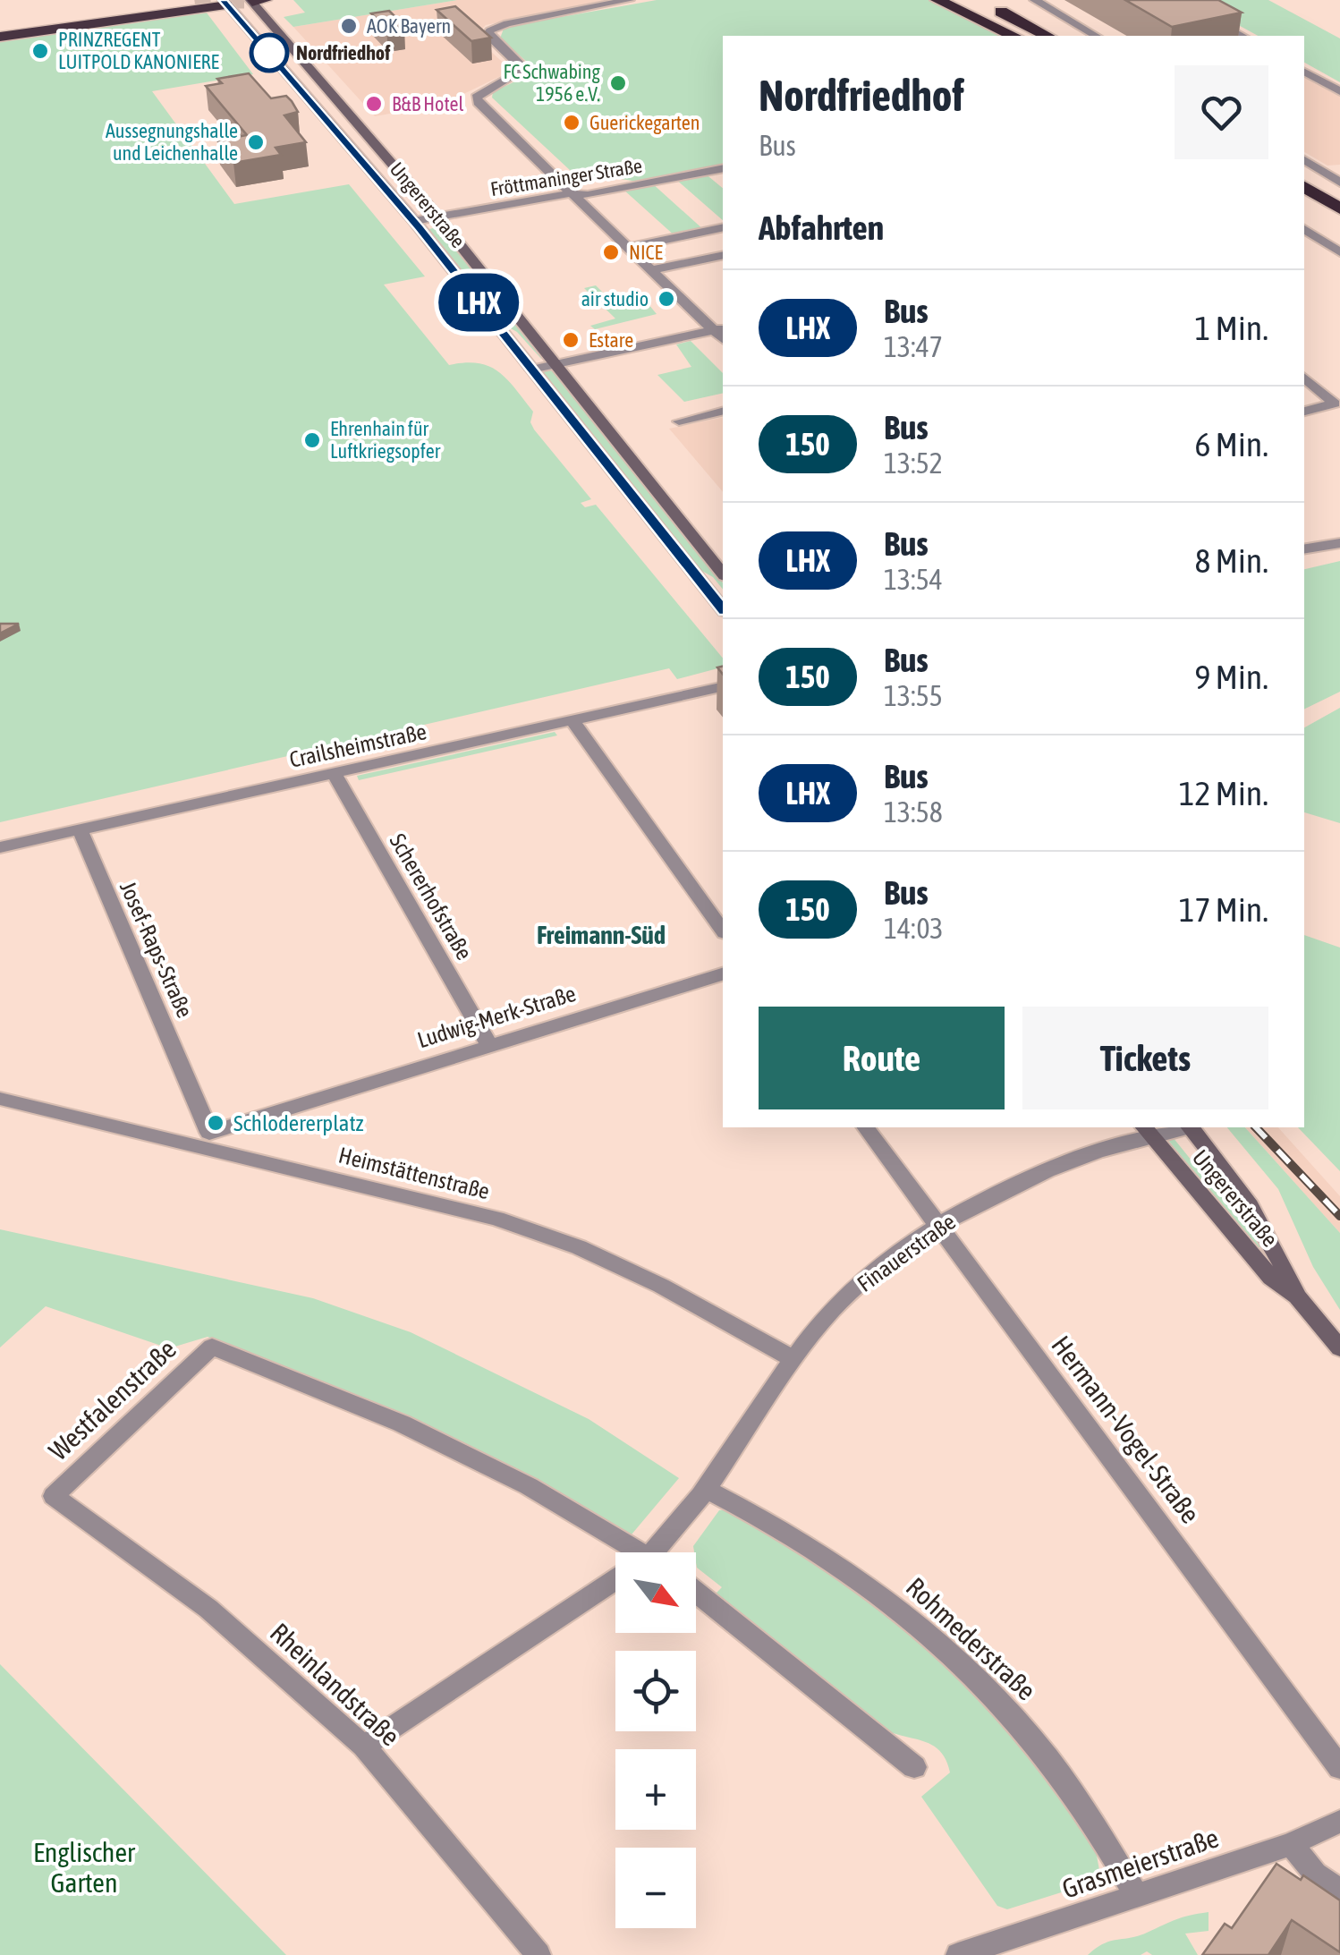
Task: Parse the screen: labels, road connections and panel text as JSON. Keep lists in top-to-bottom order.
{
  "streets": {
    "main road": ["Ungererstraße"],
    "street": [
      "Fröttmaninger Straße",
      "Crailsheimstraße",
      "Schererhofstraße",
      "Josef-Raps-Straße",
      "Ludwig-Merk-Straße",
      "Heimstättenstraße",
      "Finauerstraße",
      "Westfalenstraße",
      "Hermann-Vogel-Straße",
      "Rohmederstraße",
      "Rheinlandstraße",
      "Grasmeierstraße"
    ]
  },
  "crossings": [
    ["Fröttmaninger Straße", "Ungererstraße"],
    ["Ungererstraße", "Finauerstraße"],
    ["Crailsheimstraße", "Schererhofstraße"],
    ["Crailsheimstraße", "Josef-Raps-Straße"],
    ["Schererhofstraße", "Ludwig-Merk-Straße"],
    ["Josef-Raps-Straße", "Ludwig-Merk-Straße"],
    ["Josef-Raps-Straße", "Heimstättenstraße"],
    ["Ludwig-Merk-Straße", "Heimstättenstraße"],
    ["Heimstättenstraße", "Finauerstraße"],
    ["Finauerstraße", "Hermann-Vogel-Straße"],
    ["Finauerstraße", "Rohmederstraße"],
    ["Finauerstraße", "Rheinlandstraße"],
    ["Westfalenstraße", "Rheinlandstraße"],
    ["Rohmederstraße", "Grasmeierstraße"]
  ],
  "districts": ["Freimann-Süd"],
  "parks": ["Englischer Garten"],
  "places": [
    "AOK Bayern",
    "PRINZREGENT LUITPOLD KANONIERE",
    "Nordfriedhof",
    "FC Schwabing 1956 e.V.",
    "B&B Hotel",
    "Guerickegarten",
    "Aussegnungshalle und Leichenhalle",
    "NICE",
    "air studio",
    "Estare",
    "Ehrenhain für Luftkriegsopfer",
    "Schlodererplatz"
  ],
  "lines": ["bus line LHX"],
  "north": "bottom right",
  "page": {
    "on_map": "LHX",
    "heading": [
      ["Nordfriedhof", "Bus"],
      "Abfahrten"
    ],
    "list": [
      {
        "mark": "LHX",
        "name": "Bus",
        "note": "13:47",
        "value": "1 Min."
      },
      {
        "mark": "150",
        "name": "Bus",
        "note": "13:52",
        "value": "6 Min."
      },
      {
        "mark": "LHX",
        "name": "Bus",
        "note": "13:54",
        "value": "8 Min."
      },
      {
        "mark": "150",
        "name": "Bus",
        "note": "13:55",
        "value": "9 Min."
      },
      {
        "mark": "LHX",
        "name": "Bus",
        "note": "13:58",
        "value": "12 Min."
      },
      {
        "mark": "150",
        "name": "Bus",
        "note": "14:03",
        "value": "17 Min."
      }
    ],
    "buttons": ["Route", "Tickets"],
    "map_buttons": ["+", "−"]
  }
}
